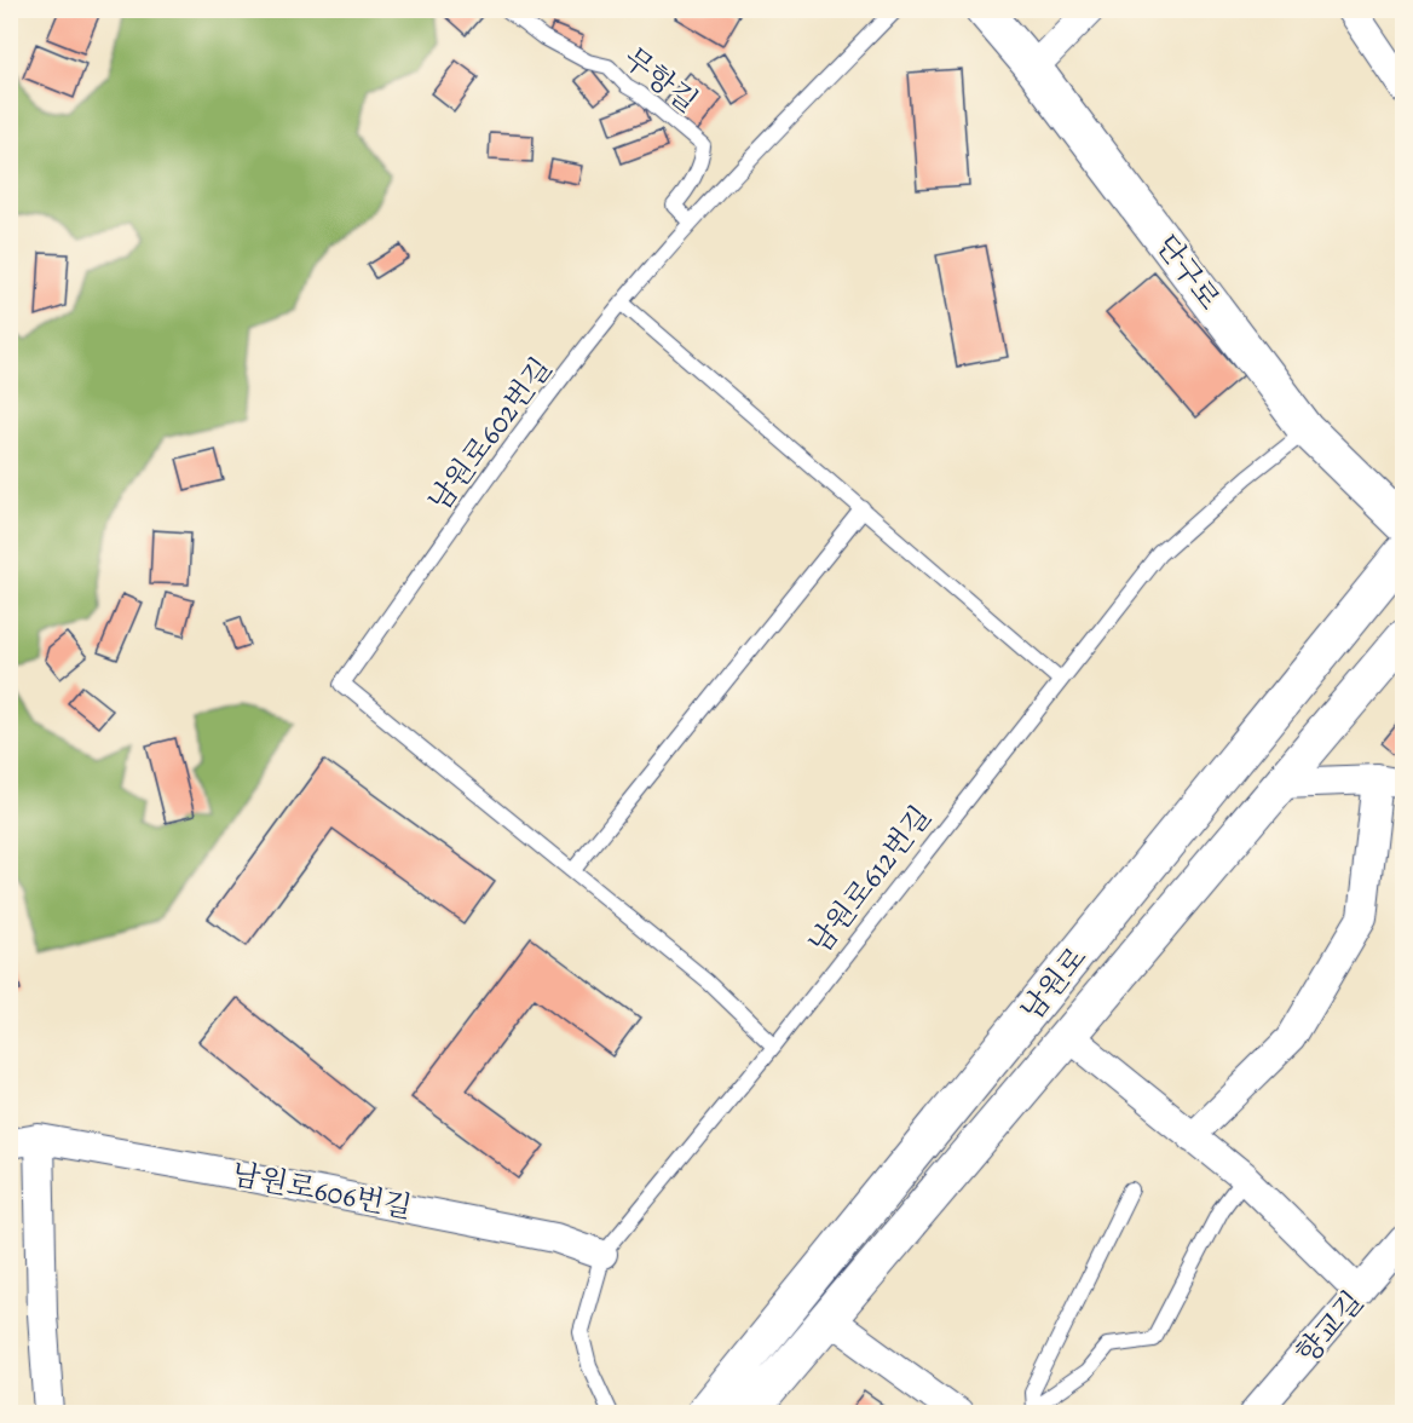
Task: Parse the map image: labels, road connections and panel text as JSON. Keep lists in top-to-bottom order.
{
  "streets": {
    "street": [
      "단구로",
      "남원로",
      "남원로606번길",
      "향교길"
    ],
    "lane": ["무항길", "남원로602번길", "남원로612번길"]
  },
  "crossings": [
    ["단구로", "남원로612번길"],
    ["남원로602번길", "남원로612번길"],
    ["남원로612번길", "남원로606번길"]
  ]
}
